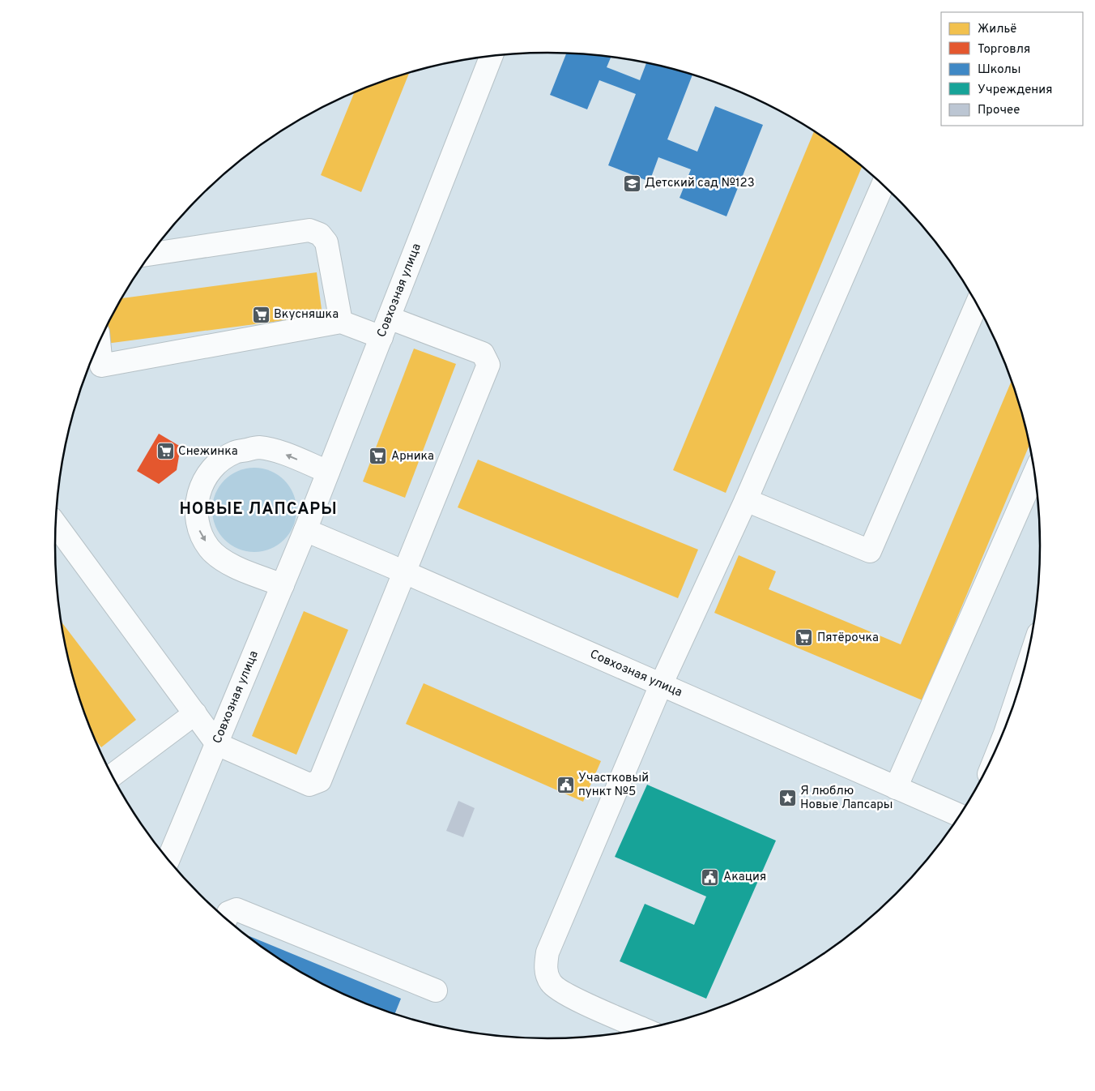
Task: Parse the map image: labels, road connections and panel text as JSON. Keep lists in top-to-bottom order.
{
  "streets": {
    "street": ["Совхозная улица"]
  },
  "districts": ["НОВЫЕ ЛАПСАРЫ"],
  "places": {
    "school or university": ["Детский сад №123"],
    "supermarket": [
      "Вкусняшка",
      "Снежинка",
      "Арника",
      "Пятёрочка"
    ],
    "public building": ["Участковый пункт №5", "Акация"],
    "place": ["Я люблю Новые Лапсары"]
  },
  "legend": [
    "Жильё",
    "Торговля",
    "Школы",
    "Учреждения",
    "Прочее"
  ]
}
